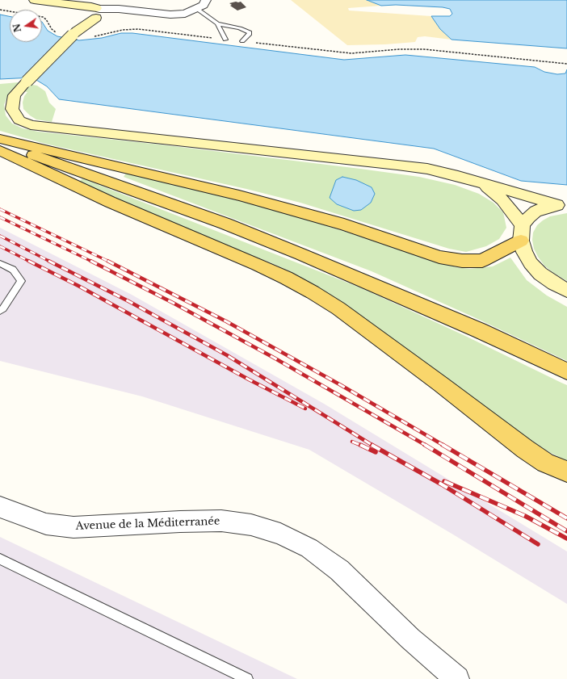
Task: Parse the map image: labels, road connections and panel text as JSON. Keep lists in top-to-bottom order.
{
  "streets": {
    "street": ["Avenue de la Méditerranée"]
  },
  "north": "left"
}
